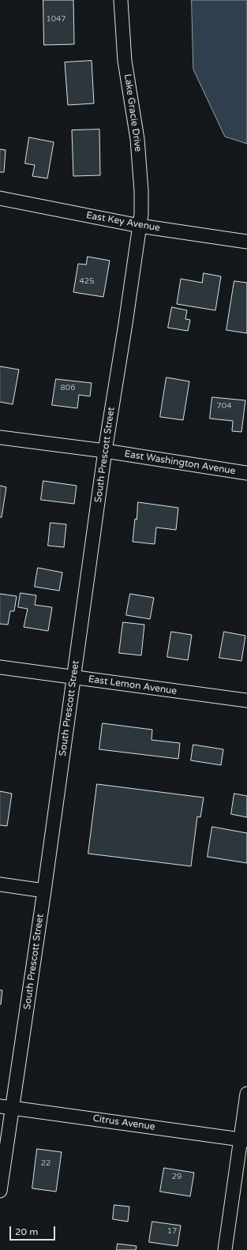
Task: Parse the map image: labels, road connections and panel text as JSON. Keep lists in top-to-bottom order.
{
  "streets": {
    "street": [
      "Lake Gracie Drive",
      "East Key Avenue",
      "South Prescott Street",
      "East Washington Avenue",
      "East Lemon Avenue",
      "Citrus Avenue"
    ]
  },
  "crossings": [
    ["Lake Gracie Drive", "East Key Avenue"],
    ["Lake Gracie Drive", "South Prescott Street"],
    ["East Key Avenue", "South Prescott Street"],
    ["South Prescott Street", "East Washington Avenue"],
    ["South Prescott Street", "East Lemon Avenue"],
    ["South Prescott Street", "Citrus Avenue"]
  ],
  "house_numbers": [
    "1047",
    "425",
    "806",
    "704",
    "22",
    "29",
    "17"
  ],
  "scale_bar": "20 m"
}
